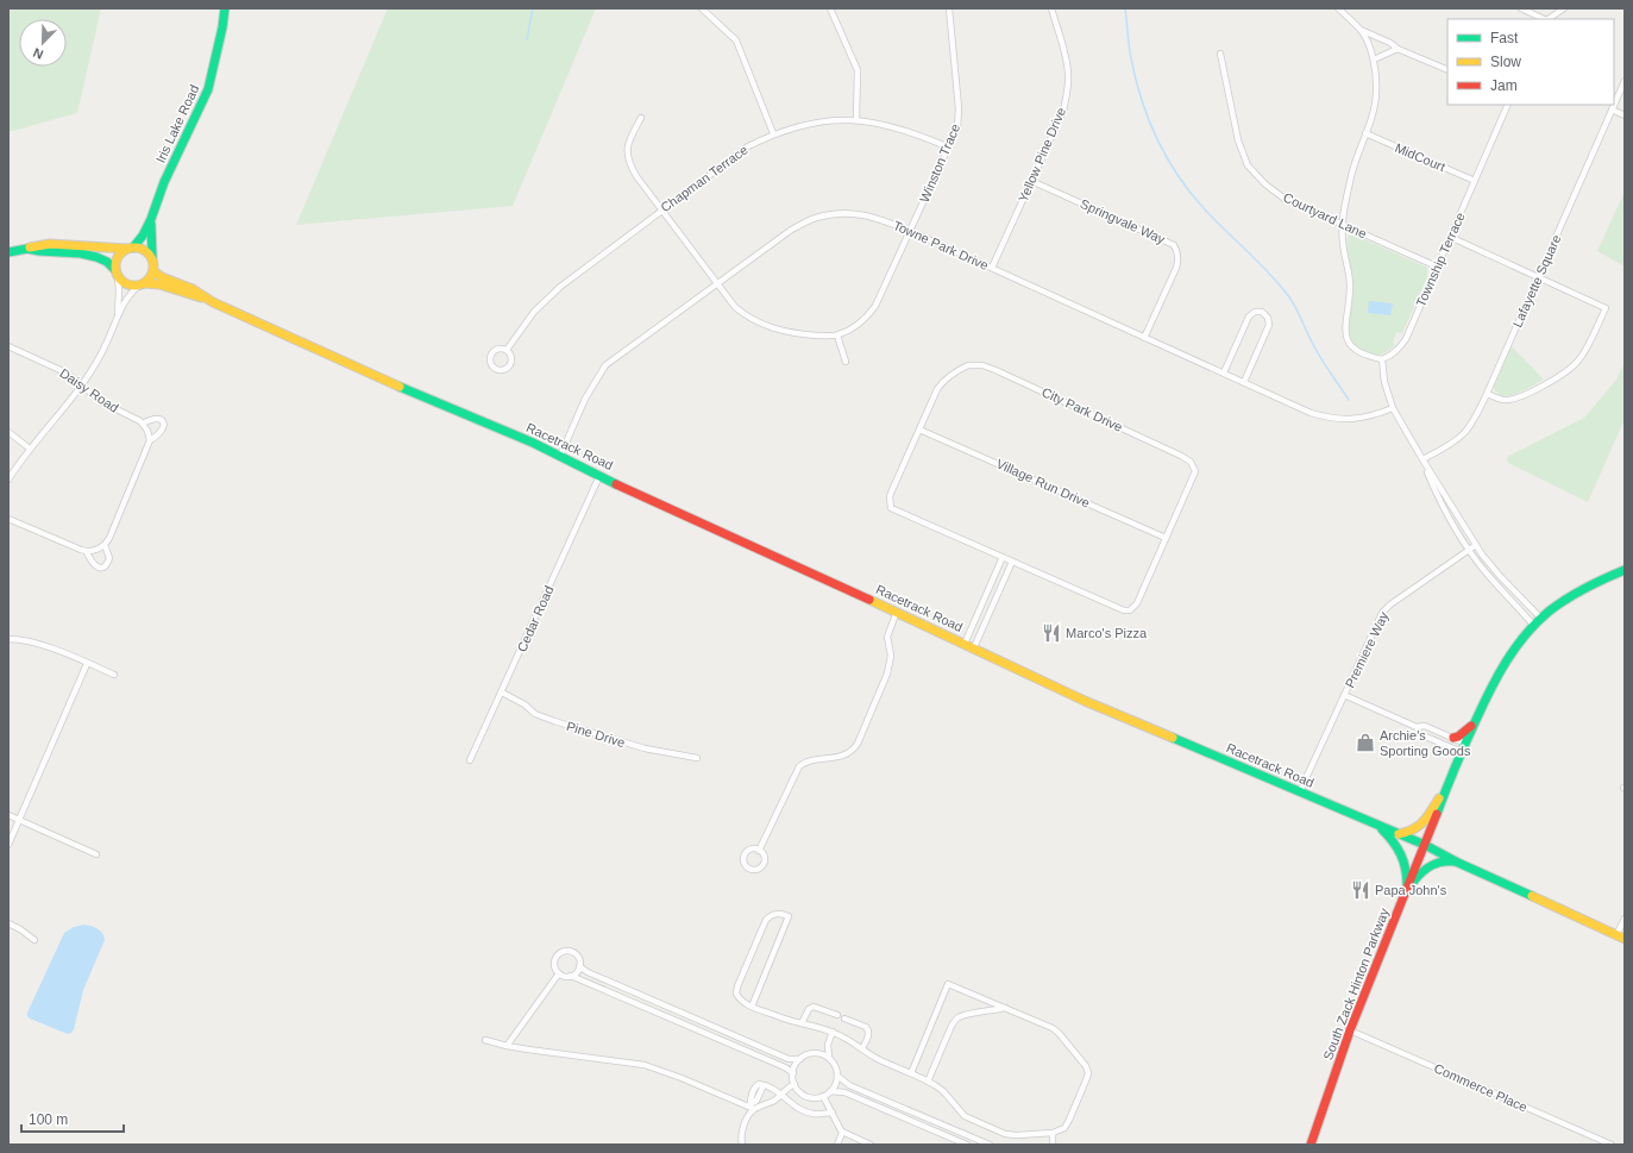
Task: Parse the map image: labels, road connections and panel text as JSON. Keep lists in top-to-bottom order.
{
  "streets": {
    "street": [
      "Iris Lake Road",
      "Yellow Pine Drive",
      "MidCourt",
      "Winston Trace",
      "Chapman Terrace",
      "Courtyard Lane",
      "Springvale Way",
      "Towne Park Drive",
      "Township Terrace",
      "Lafayette Square",
      "Daisy Road",
      "City Park Drive",
      "Racetrack Road",
      "Village Run Drive",
      "Cedar Road",
      "Premiere Way",
      "Pine Drive",
      "South Zack Hinton Parkway",
      "Commerce Place"
    ]
  },
  "crossings": [
    ["Iris Lake Road", "Racetrack Road"],
    ["Yellow Pine Drive", "Springvale Way"],
    ["Yellow Pine Drive", "Towne Park Drive"],
    ["MidCourt", "Township Terrace"],
    ["Winston Trace", "Chapman Terrace"],
    ["Winston Trace", "Towne Park Drive"],
    ["Courtyard Lane", "Township Terrace"],
    ["Springvale Way", "Towne Park Drive"],
    ["Towne Park Drive", "Racetrack Road"],
    ["City Park Drive", "Village Run Drive"],
    ["Racetrack Road", "Cedar Road"],
    ["Racetrack Road", "Premiere Way"],
    ["Racetrack Road", "South Zack Hinton Parkway"],
    ["Cedar Road", "Pine Drive"],
    ["South Zack Hinton Parkway", "Commerce Place"]
  ],
  "places": {
    "restaurant": ["Marco's Pizza", "Papa John's"],
    "shop": ["Archie's Sporting Goods"]
  },
  "legend": ["Fast", "Slow", "Jam"],
  "scale_bar": "100 m",
  "north": "bottom left"
}
